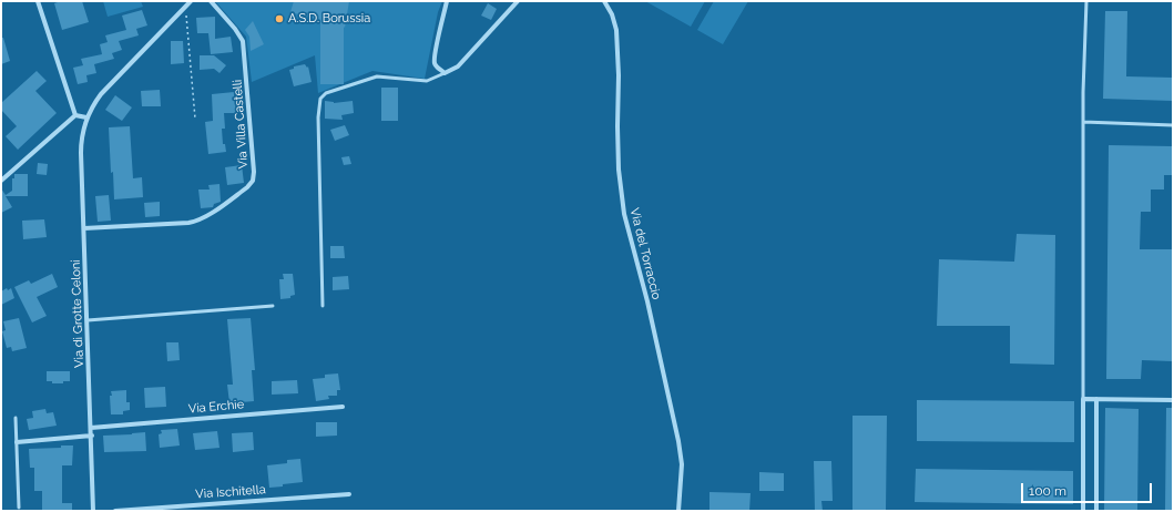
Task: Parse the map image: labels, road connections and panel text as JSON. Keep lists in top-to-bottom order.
{
  "streets": {
    "street": [
      "Via Villa Castelli",
      "Via del Torraccio",
      "Via di Grotte Celoni",
      "Via Erchie",
      "Via Ischitella"
    ]
  },
  "crossings": [
    ["Via Villa Castelli", "Via di Grotte Celoni"],
    ["Via di Grotte Celoni", "Via Erchie"]
  ],
  "places": ["A.S.D. Borussia"],
  "scale_bar": "100 m"
}
